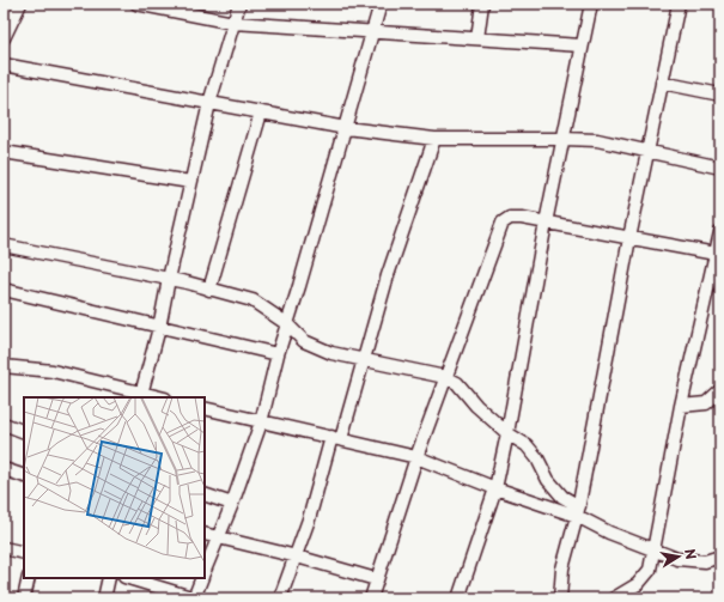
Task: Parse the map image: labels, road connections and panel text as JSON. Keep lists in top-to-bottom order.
{
  "north": "right"
}
